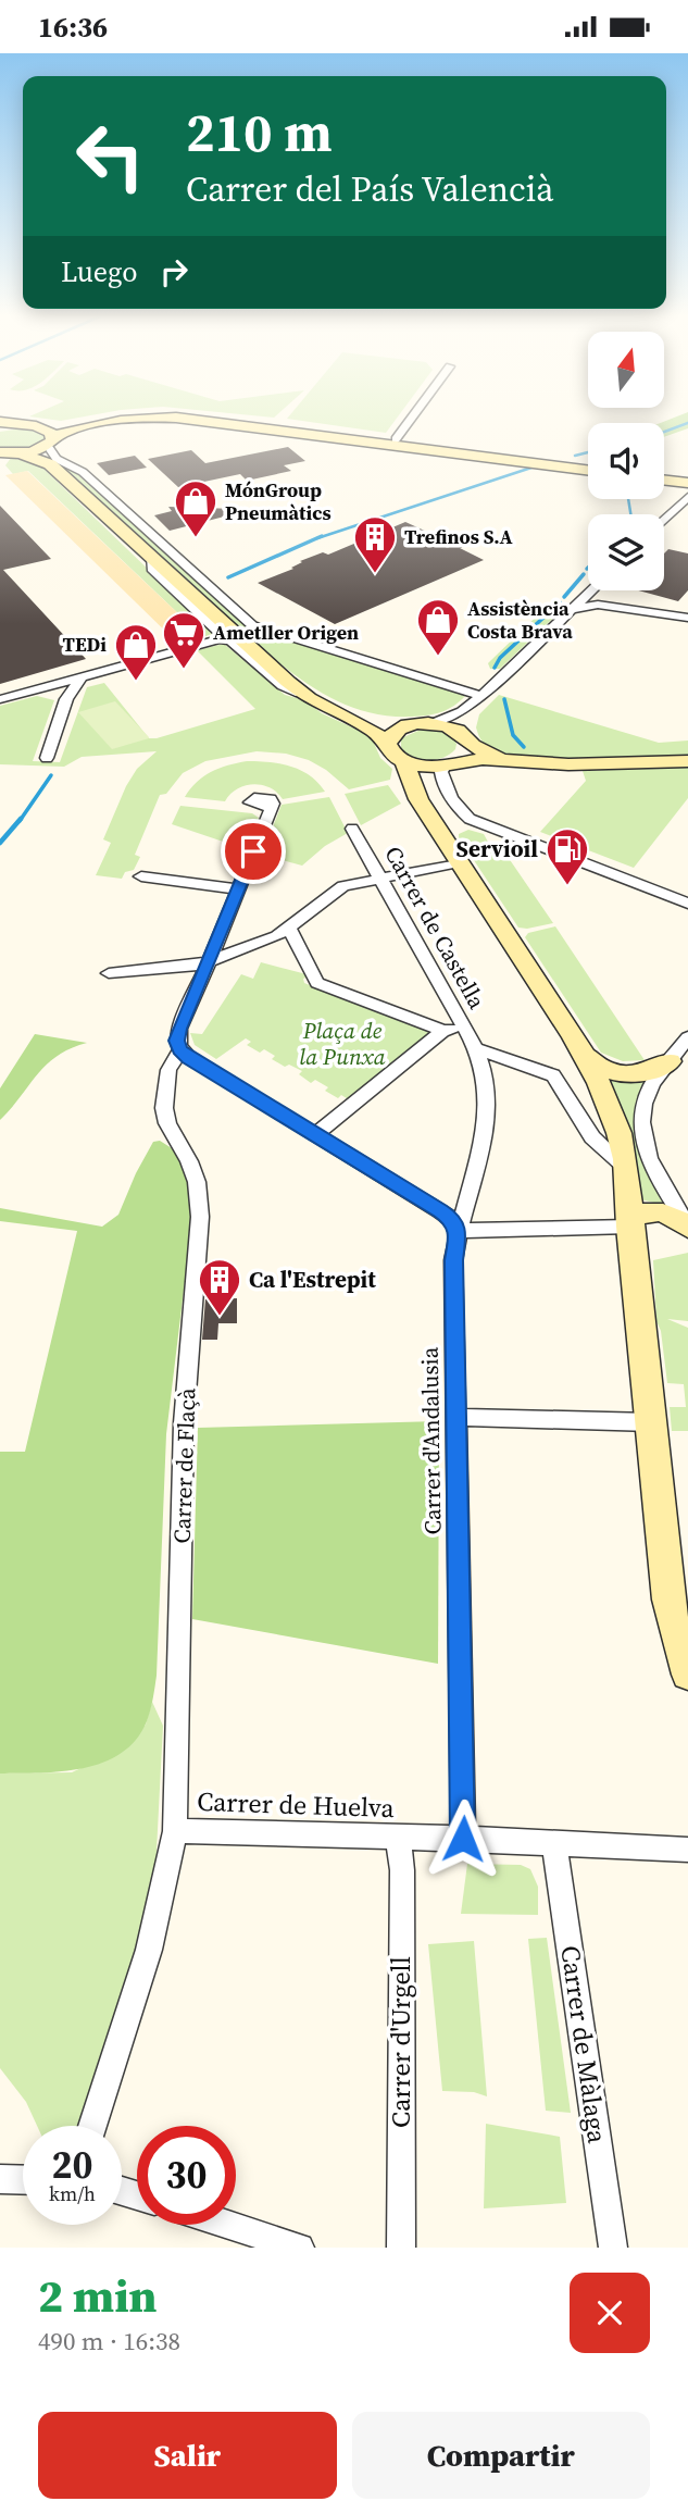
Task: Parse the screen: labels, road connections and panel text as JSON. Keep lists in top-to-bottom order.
{
  "streets": {
    "street": [
      "Carrer de Castella",
      "Carrer d'Andalusia",
      "Carrer de Flaçà",
      "Carrer de Huelva",
      "Carrer d'Urgell",
      "Carrer de Màlaga"
    ]
  },
  "crossings": [
    ["Carrer de Castella", "Carrer d'Andalusia"],
    ["Carrer d'Andalusia", "Carrer de Huelva"],
    ["Carrer de Flaçà", "Carrer de Huelva"],
    ["Carrer de Huelva", "Carrer d'Urgell"],
    ["Carrer de Huelva", "Carrer de Màlaga"]
  ],
  "parks": ["Plaça de la Punxa"],
  "places": {
    "shop": ["MónGroup Pneumàtics", "Assistència Costa Brava", "TEDi"],
    "building": ["Trefinos S.A", "Ca l'Estrepit"],
    "supermarket": ["Ametller Origen"],
    "fuel station": ["Servioil"]
  },
  "north": "top",
  "page": {
    "status": "16:36",
    "turn": ["210 m", "Carrer del País Valencià"],
    "then": "Luego",
    "speed": "20 km/h",
    "limit": "30",
    "heading": ["2 min", "490 m · 16:38"],
    "buttons": ["Salir", "Compartir"]
  }
}
